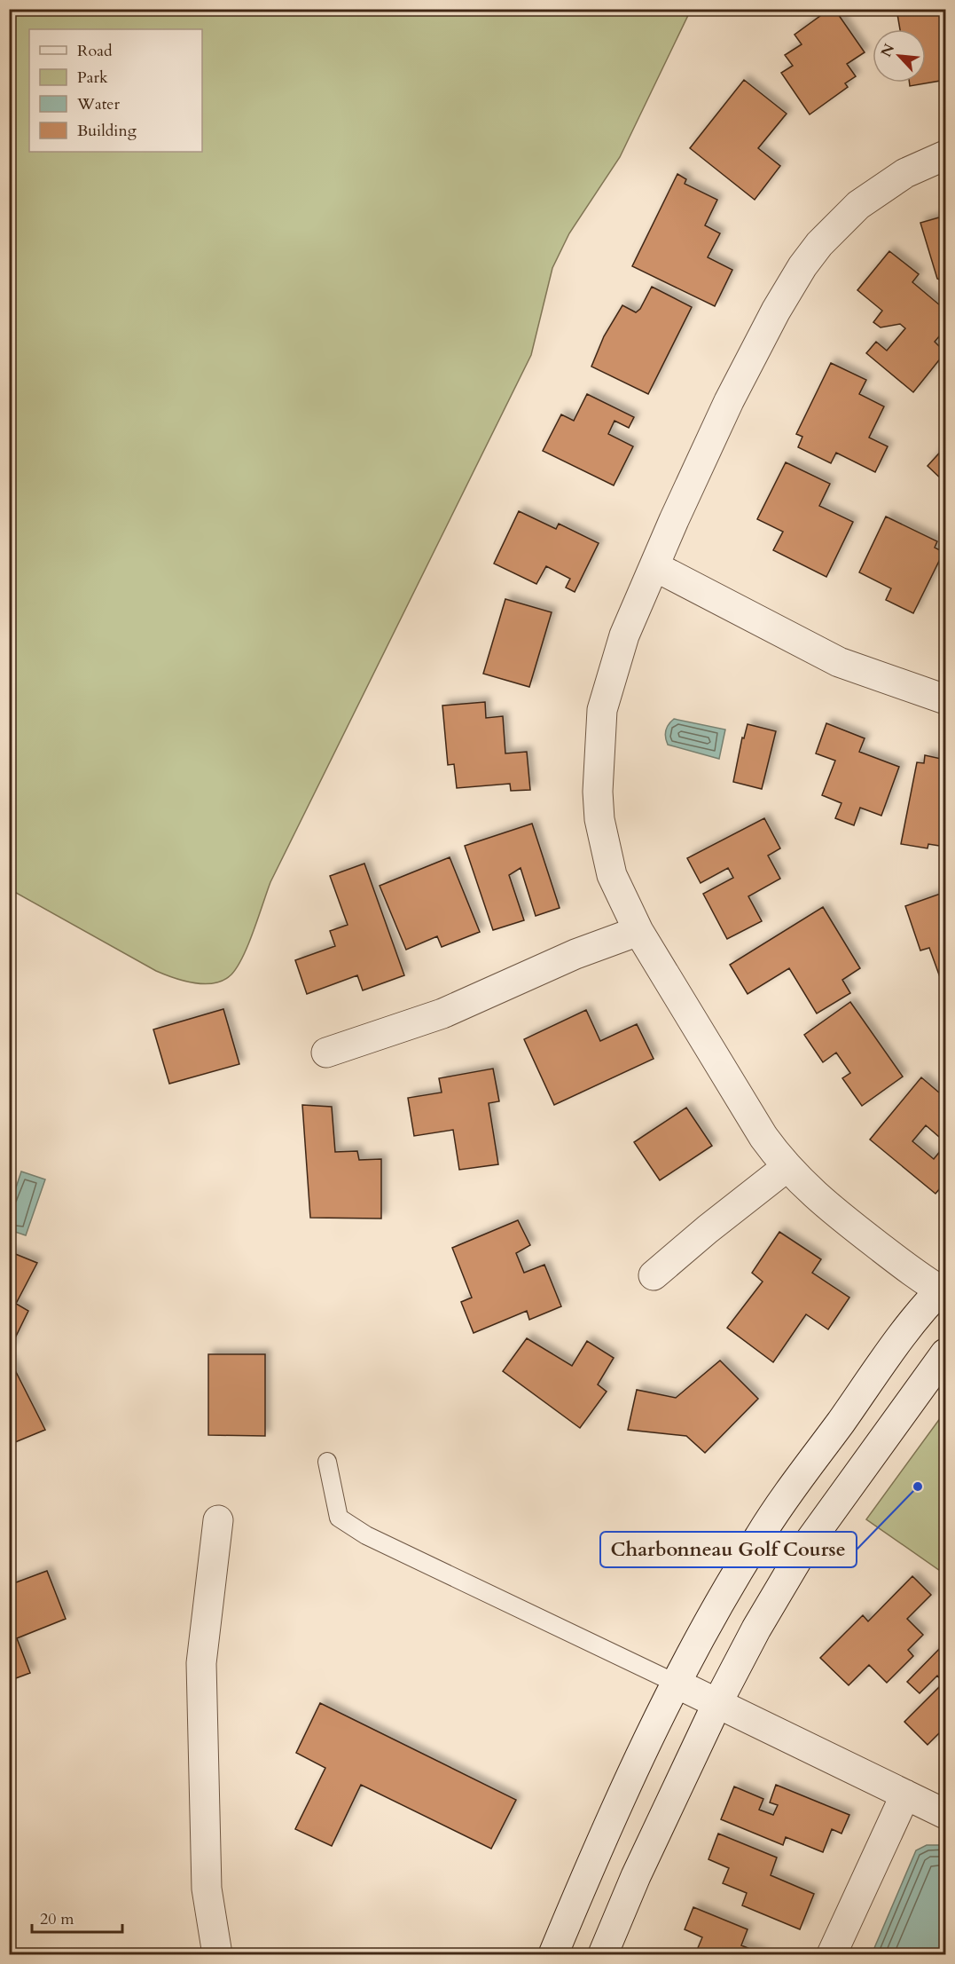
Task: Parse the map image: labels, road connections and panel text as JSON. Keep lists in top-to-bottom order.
{
  "places": ["Charbonneau Golf Course"],
  "legend": [
    "Road",
    "Park",
    "Water",
    "Building"
  ],
  "scale_bar": "20 m",
  "north": "top left"
}
